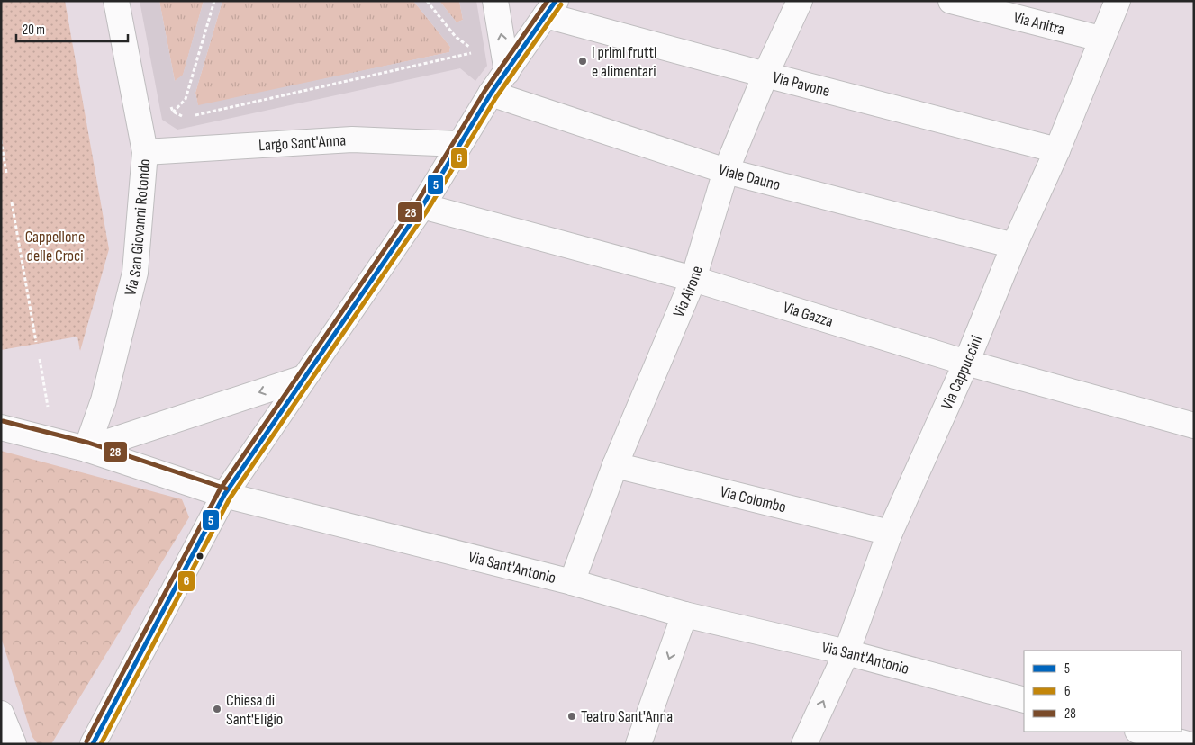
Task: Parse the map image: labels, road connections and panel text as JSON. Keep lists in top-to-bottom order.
{
  "streets": {
    "street": [
      "Via Anitra",
      "Via Pavone",
      "Largo Sant'Anna",
      "Viale Dauno",
      "Via San Giovanni Rotondo",
      "Via Airone",
      "Via Gazza",
      "Via Cappuccini",
      "Via Colombo",
      "Via Sant'Antonio"
    ]
  },
  "crossings": [
    ["Via Anitra", "Via Cappuccini"],
    ["Via Pavone", "Via Airone"],
    ["Via Pavone", "Via Cappuccini"],
    ["Largo Sant'Anna", "Via San Giovanni Rotondo"],
    ["Viale Dauno", "Via Airone"],
    ["Viale Dauno", "Via Cappuccini"],
    ["Via San Giovanni Rotondo", "Via Sant'Antonio"],
    ["Via Airone", "Via Gazza"],
    ["Via Airone", "Via Colombo"],
    ["Via Airone", "Via Sant'Antonio"],
    ["Via Gazza", "Via Cappuccini"],
    ["Via Cappuccini", "Via Colombo"],
    ["Via Cappuccini", "Via Sant'Antonio"]
  ],
  "parks": ["Cappellone delle Croci"],
  "places": ["I primi frutti e alimentari", "Chiesa di Sant'Eligio", "Teatro Sant'Anna"],
  "lines": ["transit line 5", "transit line 28", "transit line 6"],
  "legend": ["5", "6", "28"],
  "scale_bar": "20 m"
}
